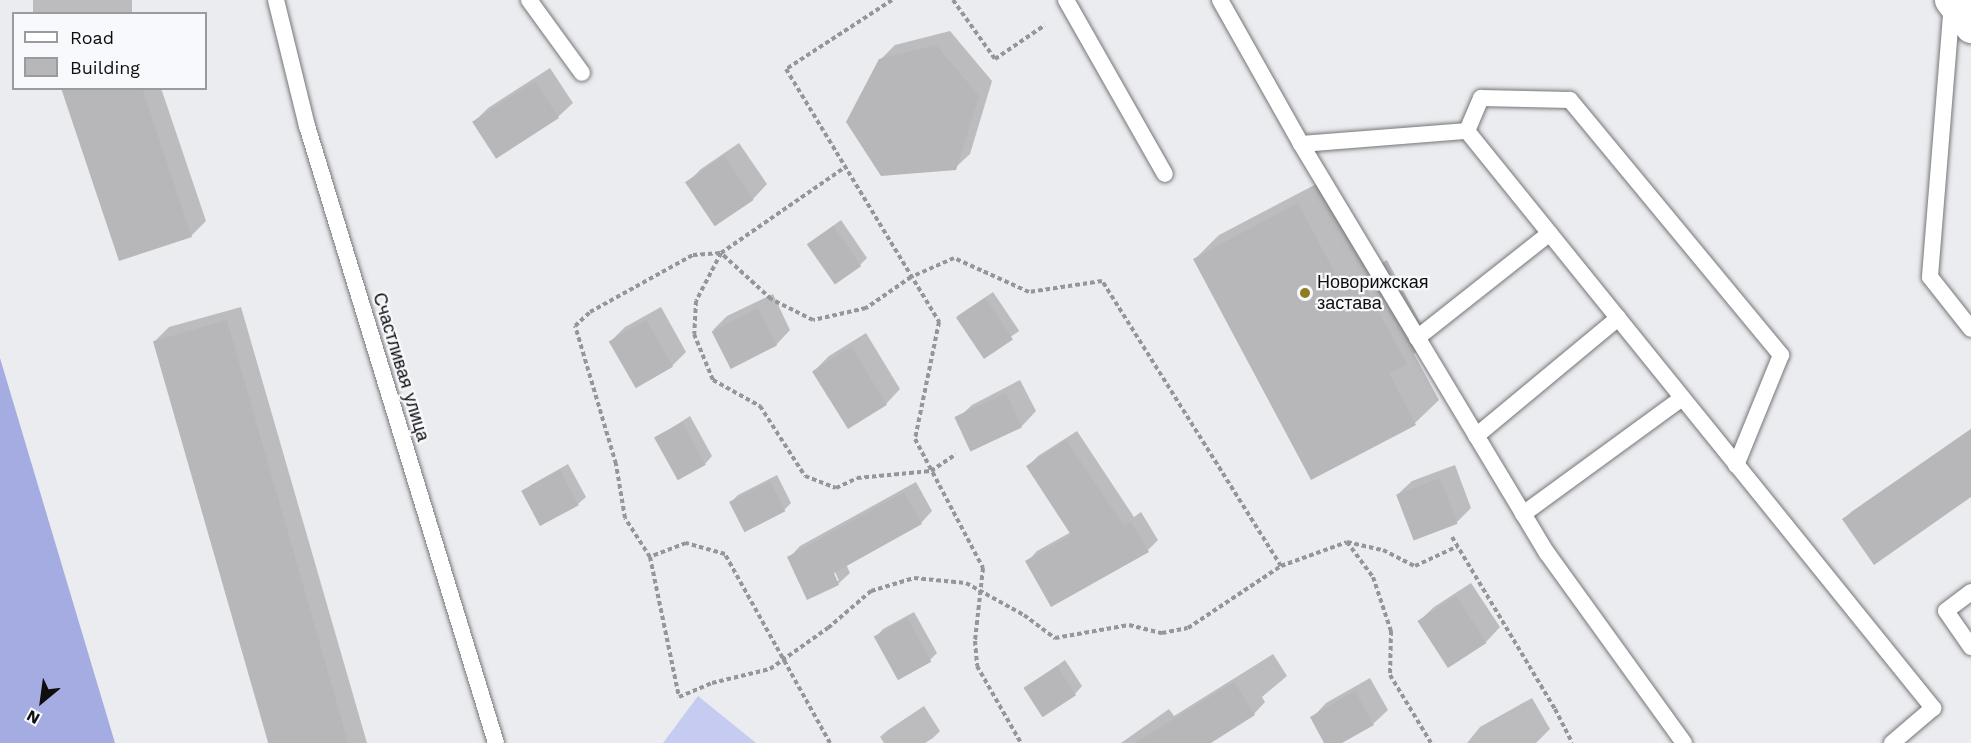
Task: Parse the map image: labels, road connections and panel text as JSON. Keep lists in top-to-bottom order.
{
  "streets": {
    "lane": ["Счастливая улица"]
  },
  "places": ["Новорижская застава"],
  "legend": ["Road", "Building"],
  "north": "bottom left"
}
